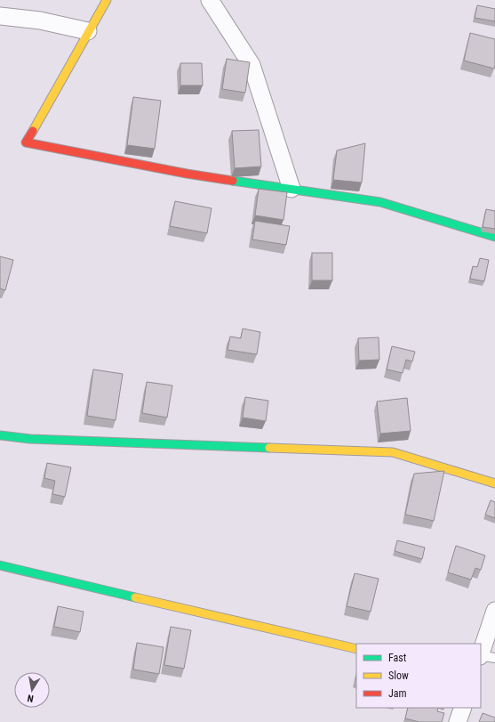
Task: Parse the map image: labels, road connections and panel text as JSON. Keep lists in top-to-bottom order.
{
  "legend": ["Fast", "Slow", "Jam"],
  "north": "bottom"
}
